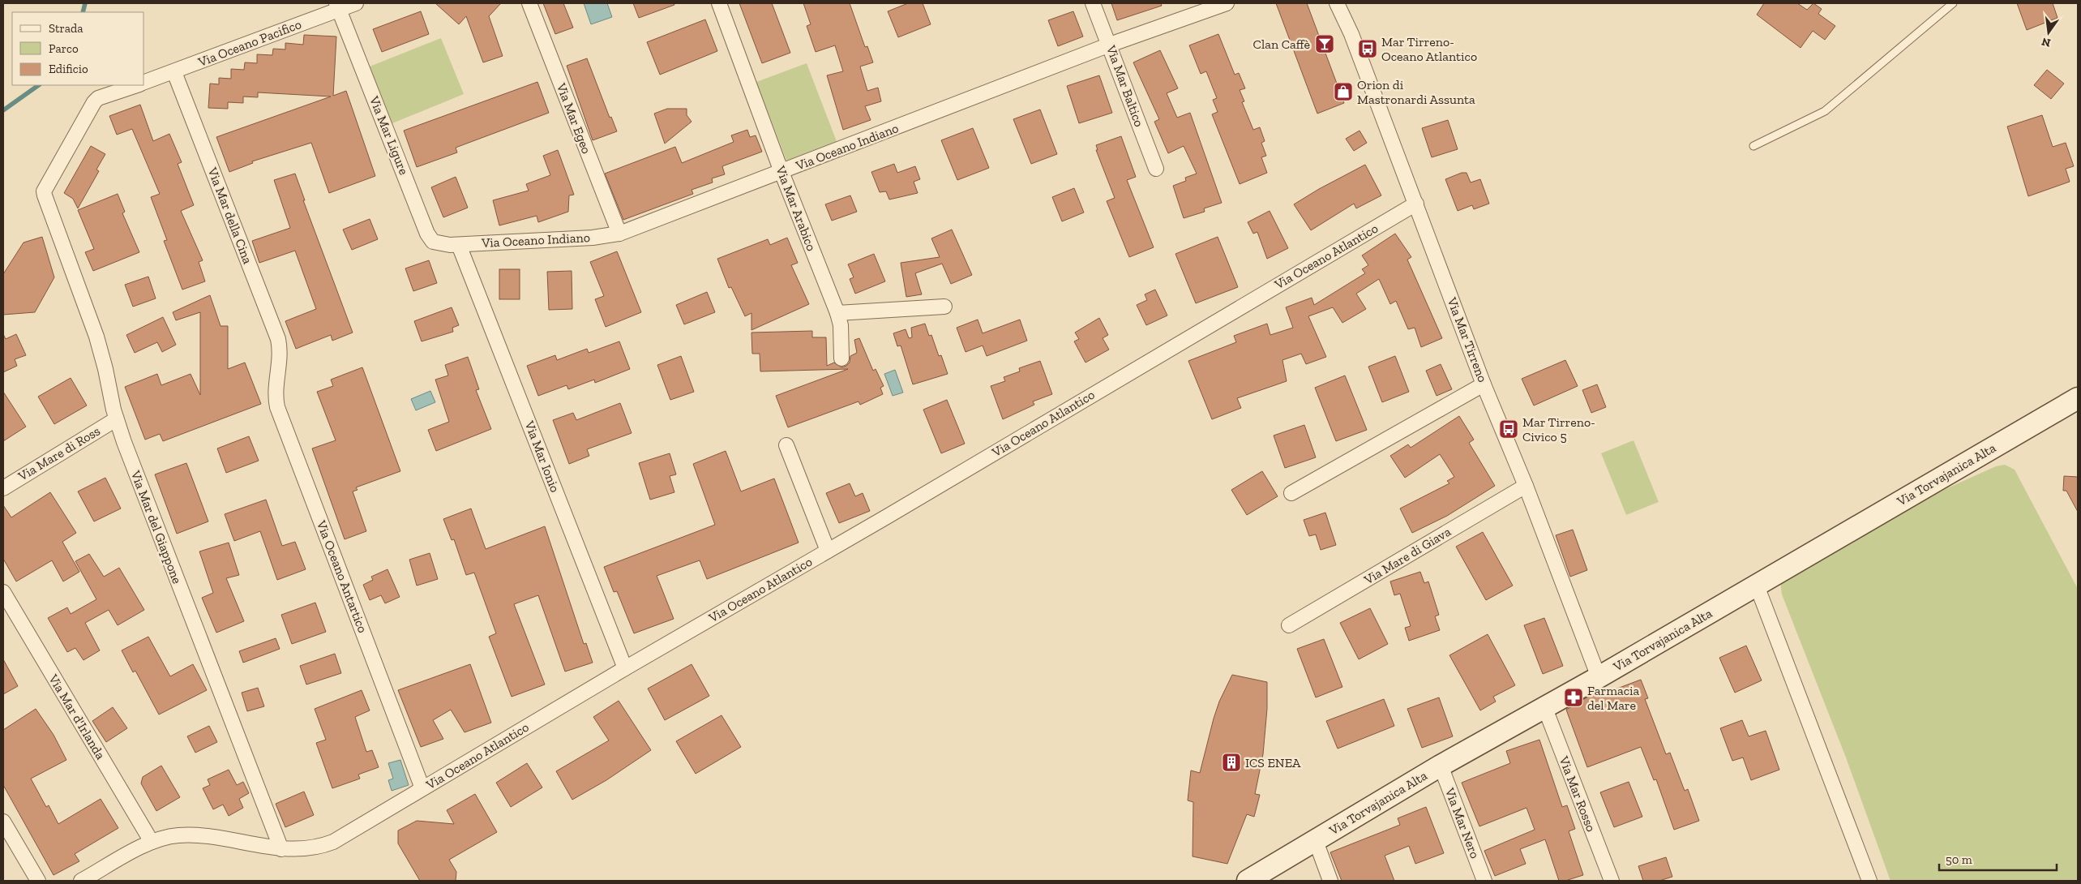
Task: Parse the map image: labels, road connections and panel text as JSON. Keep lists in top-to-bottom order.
{
  "streets": {
    "street": [
      "Via Oceano Pacifico",
      "Via Mar Baltico",
      "Via Mar Egeo",
      "Via Mar Ligure",
      "Via Oceano Indiano",
      "Via Mar Arabico",
      "Via Mar della Cina",
      "Via Oceano Atlantico",
      "Via Mar Tirreno",
      "Via Mare di Ross",
      "Via Mar Ionio",
      "Via Torvajanica Alta",
      "Via Mar del Giappone",
      "Via Mare di Giava",
      "Via Oceano Antartico",
      "Via Mar d'Irlanda",
      "Via Mar Rosso",
      "Via Mar Nero"
    ]
  },
  "crossings": [
    ["Via Oceano Pacifico", "Via Mar Ligure"],
    ["Via Oceano Pacifico", "Via Mar della Cina"],
    ["Via Mar Baltico", "Via Oceano Indiano"],
    ["Via Mar Egeo", "Via Oceano Indiano"],
    ["Via Mar Ligure", "Via Oceano Indiano"],
    ["Via Mar Ligure", "Via Mar Ionio"],
    ["Via Oceano Indiano", "Via Mar Arabico"],
    ["Via Oceano Indiano", "Via Mar Ionio"],
    ["Via Mar della Cina", "Via Oceano Antartico"],
    ["Via Oceano Atlantico", "Via Mar Tirreno"],
    ["Via Oceano Atlantico", "Via Mar Ionio"],
    ["Via Oceano Atlantico", "Via Mar del Giappone"],
    ["Via Oceano Atlantico", "Via Oceano Antartico"],
    ["Via Oceano Atlantico", "Via Mar d'Irlanda"],
    ["Via Mar Tirreno", "Via Torvajanica Alta"],
    ["Via Mar Tirreno", "Via Mare di Giava"],
    ["Via Mare di Ross", "Via Mar del Giappone"],
    ["Via Torvajanica Alta", "Via Mar Rosso"],
    ["Via Torvajanica Alta", "Via Mar Nero"]
  ],
  "places": {
    "bar": ["Clan Caffè"],
    "bus stop": ["Mar Tirreno- Oceano Atlantico", "Mar Tirreno- Civico 5"],
    "shop": ["Orion di Mastronardi Assunta"],
    "pharmacy": ["Farmacia del Mare"],
    "building": ["ICS ENEA"]
  },
  "legend": ["Strada", "Parco", "Edificio"],
  "scale_bar": "50 m",
  "north": "bottom"
}
